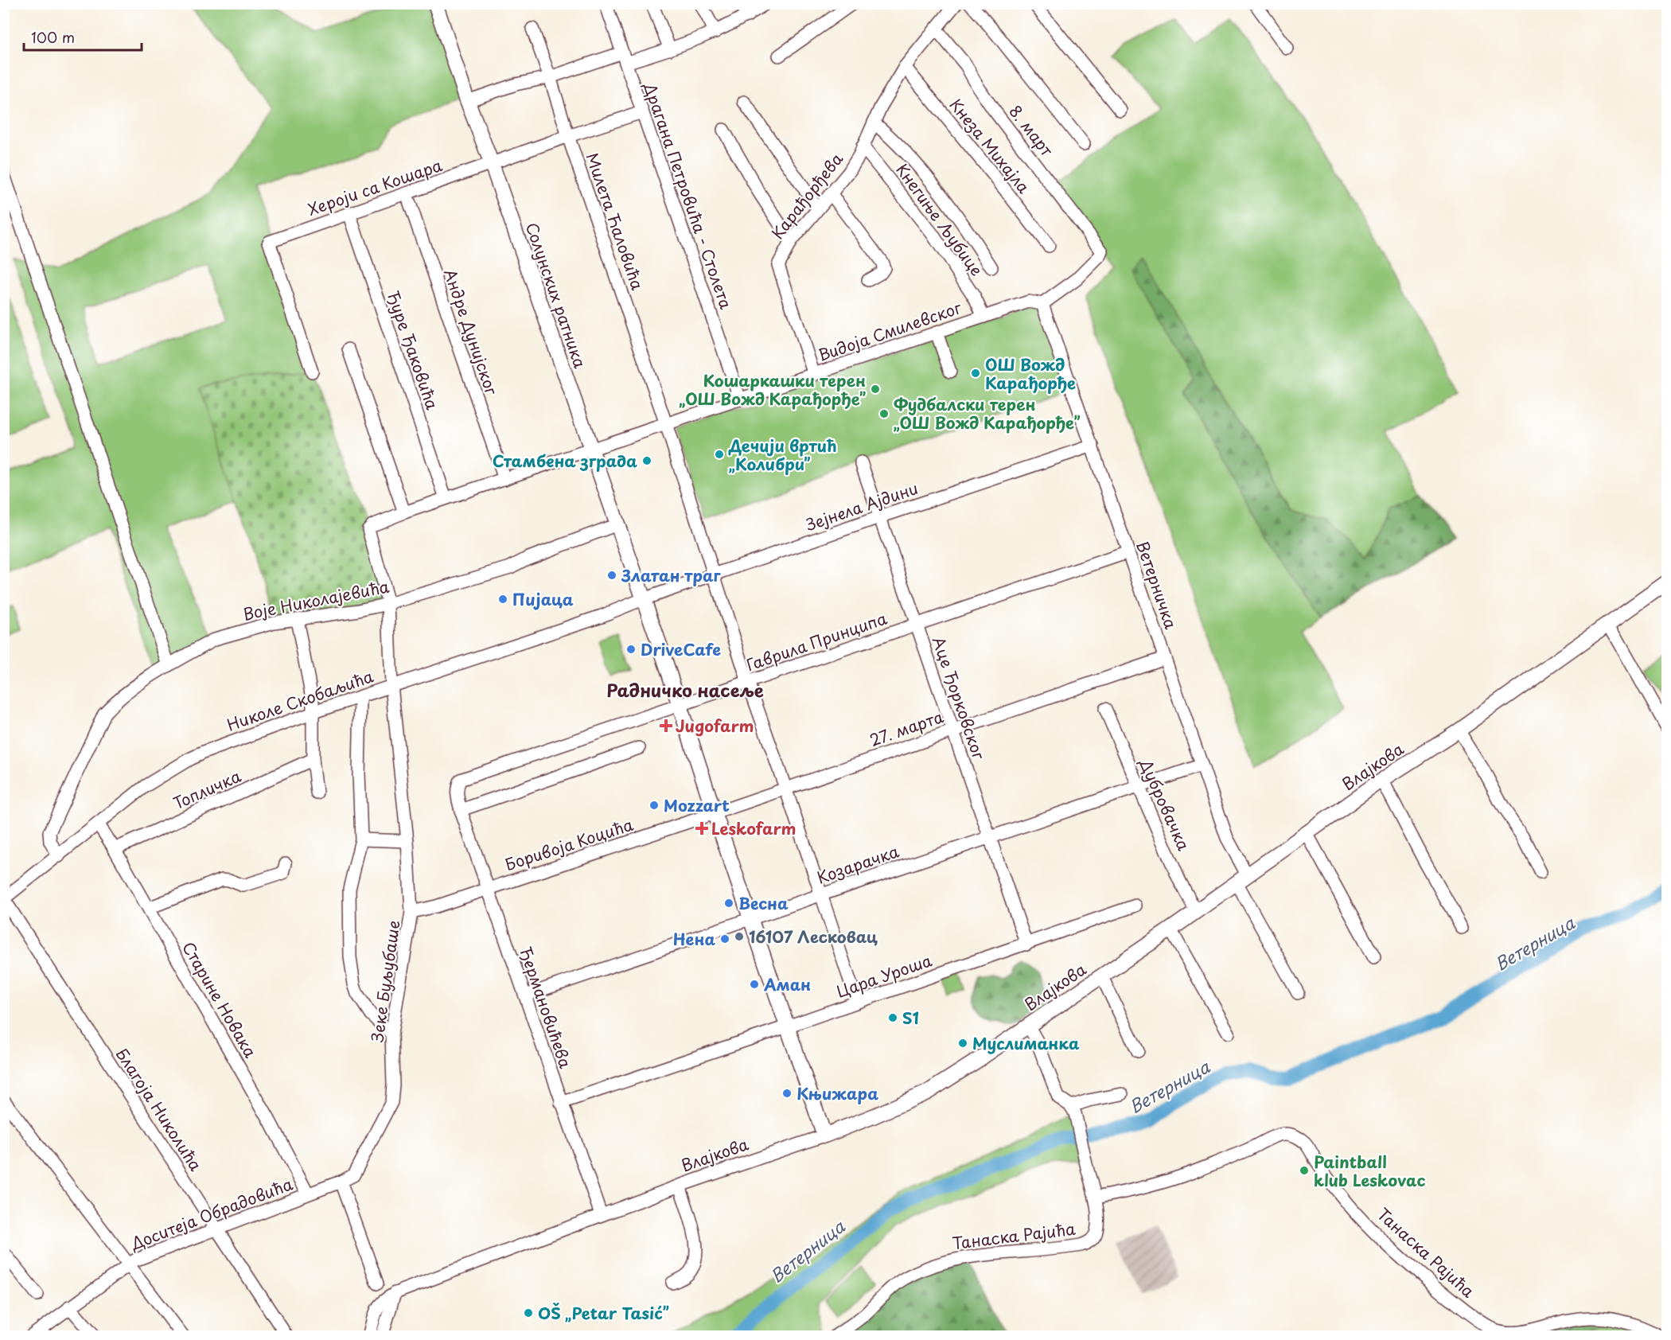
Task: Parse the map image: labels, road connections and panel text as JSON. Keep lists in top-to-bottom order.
{
  "streets": {
    "main road": ["Солунских ратника", "Влајкова"],
    "street": [
      "8. март",
      "Кнеза Михајла",
      "Хероји са Кошара",
      "Драгана Петровића - Столета",
      "Карађорђева",
      "Кнегиње Љубице",
      "Милета Ћаловића",
      "Видоја Смилевског",
      "Андре Дунијског",
      "Ђуре Ђаковића",
      "Зејнела Ајдини",
      "Ветерничка",
      "Воје Николајевића",
      "Гаврила Принципа",
      "Аце Ђорковског",
      "Николе Скобаљића",
      "27. марта",
      "Топличка",
      "Дубровачка",
      "Боривоја Коцића",
      "Козарачка",
      "Цара Уроша",
      "Зеке Буљубаше",
      "Старине Новака",
      "Ђермановићева",
      "Благоја Николића",
      "Доситеја Обрадовића",
      "Танаска Рајића"
    ]
  },
  "crossings": [
    ["8. март", "Карађорђева"],
    ["8. март", "Видоја Смилевског"],
    ["8. март", "Ветерничка"],
    ["Кнеза Михајла", "Карађорђева"],
    ["Хероји са Кошара", "Драгана Петровића - Столета"],
    ["Хероји са Кошара", "Милета Ћаловића"],
    ["Хероји са Кошара", "Солунских ратника"],
    ["Хероји са Кошара", "Андре Дунијског"],
    ["Хероји са Кошара", "Ђуре Ђаковића"],
    ["Драгана Петровића - Столета", "Видоја Смилевског"],
    ["Карађорђева", "Кнегиње Љубице"],
    ["Карађорђева", "Видоја Смилевског"],
    ["Кнегиње Љубице", "Видоја Смилевског"],
    ["Милета Ћаловића", "Видоја Смилевског"],
    ["Милета Ћаловића", "Зејнела Ајдини"],
    ["Милета Ћаловића", "Гаврила Принципа"],
    ["Милета Ћаловића", "27. марта"],
    ["Милета Ћаловића", "Козарачка"],
    ["Милета Ћаловића", "Цара Уроша"],
    ["Солунских ратника", "Видоја Смилевског"],
    ["Солунских ратника", "Зејнела Ајдини"],
    ["Солунских ратника", "Воје Николајевића"],
    ["Солунских ратника", "Гаврила Принципа"],
    ["Солунских ратника", "Николе Скобаљића"],
    ["Солунских ратника", "27. марта"],
    ["Солунских ратника", "Влајкова"],
    ["Солунских ратника", "Боривоја Коцића"],
    ["Солунских ратника", "Козарачка"],
    ["Солунских ратника", "Цара Уроша"],
    ["Видоја Смилевског", "Ветерничка"],
    ["Зејнела Ајдини", "Ветерничка"],
    ["Зејнела Ајдини", "Аце Ђорковског"],
    ["Зејнела Ајдини", "Николе Скобаљића"],
    ["Ветерничка", "Гаврила Принципа"],
    ["Ветерничка", "27. марта"],
    ["Ветерничка", "Влајкова"],
    ["Ветерничка", "Козарачка"],
    ["Воје Николајевића", "Николе Скобаљића"],
    ["Воје Николајевића", "Зеке Буљубаше"],
    ["Гаврила Принципа", "Аце Ђорковског"],
    ["Гаврила Принципа", "Ђермановићева"],
    ["Аце Ђорковског", "27. марта"],
    ["Аце Ђорковског", "Козарачка"],
    ["Аце Ђорковског", "Цара Уроша"],
    ["Николе Скобаљића", "Зеке Буљубаше"],
    ["Николе Скобаљића", "Старине Новака"],
    ["Николе Скобаљића", "Благоја Николића"],
    ["27. марта", "Боривоја Коцића"],
    ["Влајкова", "Дубровачка"],
    ["Влајкова", "Ђермановићева"],
    ["Топличка", "Старине Новака"],
    ["Дубровачка", "Козарачка"],
    ["Боривоја Коцића", "Зеке Буљубаше"],
    ["Боривоја Коцића", "Ђермановићева"],
    ["Козарачка", "Ђермановићева"],
    ["Цара Уроша", "Ђермановићева"],
    ["Зеке Буљубаше", "Ђермановићева"],
    ["Зеке Буљубаше", "Доситеја Обрадовића"],
    ["Старине Новака", "Доситеја Обрадовића"],
    ["Благоја Николића", "Доситеја Обрадовића"]
  ],
  "districts": ["Радничко насеље"],
  "water": ["Ветерница"],
  "places": {
    "other": [
      "ОШ Вожд Карађорђе",
      "Кошаркашки терен „ОШ Вожд Карађорђе”",
      "Фудбалски терен „ОШ Вожд Карађорђе”",
      "Дечији вртић „Колибри”",
      "Стамбена зграда",
      "Златан траг",
      "Пијаца",
      "DriveCafe",
      "Mozzart",
      "Весна",
      "16107 Лесковац",
      "Нена",
      "Аман",
      "S1",
      "Муслиманка",
      "Књижара",
      "Paintball klub Leskovac",
      "OŠ „Petar Tasić”"
    ],
    "health": ["Jugofarm", "Leskofarm"]
  },
  "scale_bar": "100 m"
}
